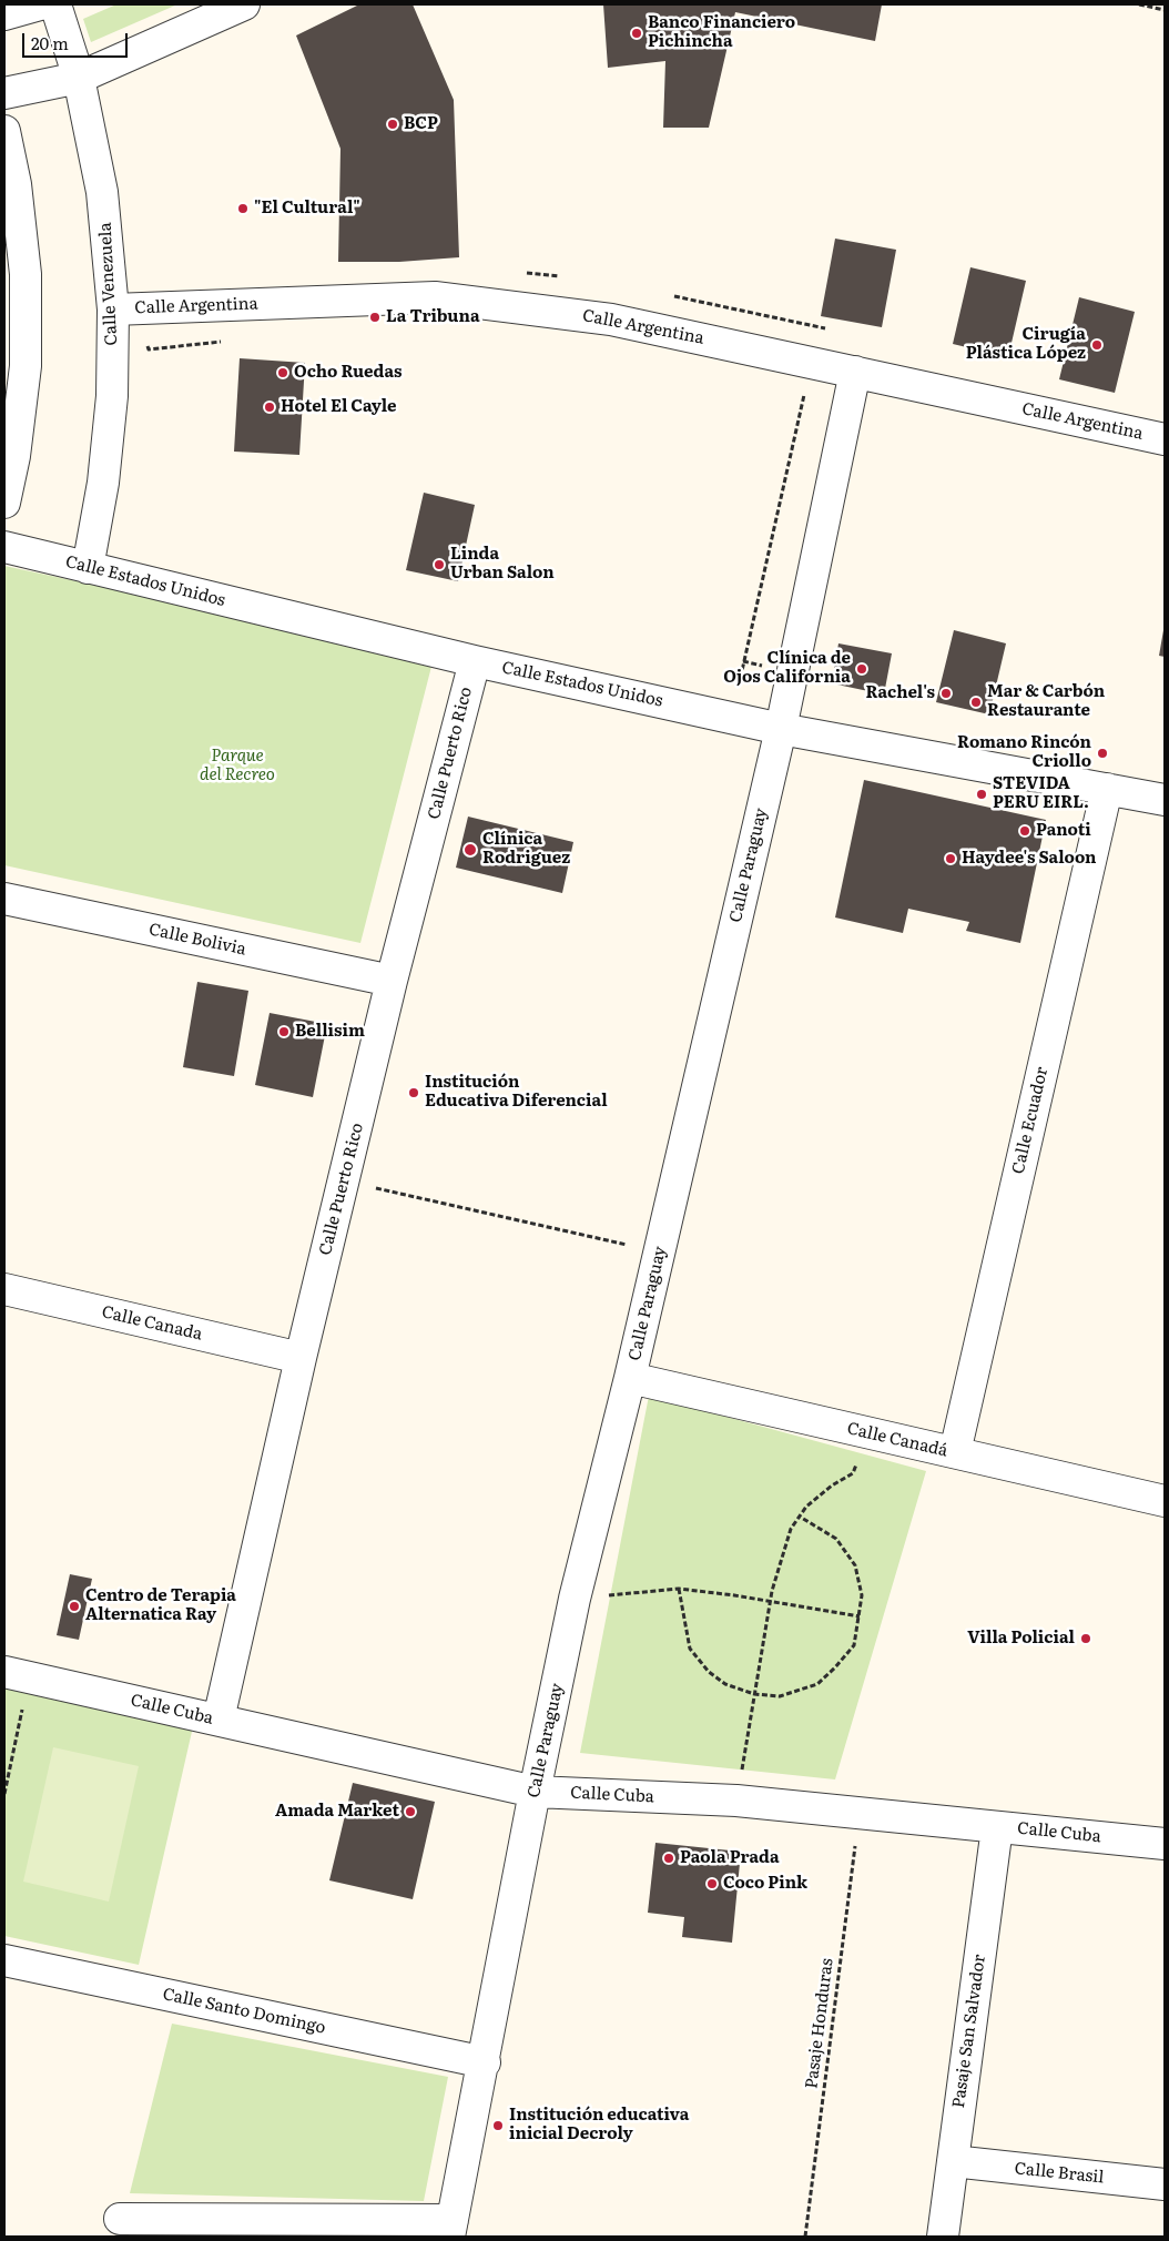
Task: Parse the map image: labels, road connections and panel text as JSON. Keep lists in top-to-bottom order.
{
  "streets": {
    "street": [
      "Calle Venezuela",
      "Calle Argentina",
      "Calle Estados Unidos",
      "Calle Puerto Rico",
      "Calle Paraguay",
      "Calle Bolivia",
      "Calle Ecuador",
      "Calle Canada",
      "Calle Canadá",
      "Calle Cuba",
      "Calle Santo Domingo",
      "Pasaje San Salvador",
      "Calle Brasil"
    ],
    "path": ["Pasaje Honduras"]
  },
  "crossings": [
    ["Calle Venezuela", "Calle Argentina"],
    ["Calle Venezuela", "Calle Estados Unidos"],
    ["Calle Argentina", "Calle Paraguay"],
    ["Calle Estados Unidos", "Calle Puerto Rico"],
    ["Calle Estados Unidos", "Calle Paraguay"],
    ["Calle Estados Unidos", "Calle Ecuador"],
    ["Calle Puerto Rico", "Calle Bolivia"],
    ["Calle Puerto Rico", "Calle Canada"],
    ["Calle Puerto Rico", "Calle Cuba"],
    ["Calle Paraguay", "Calle Canadá"],
    ["Calle Paraguay", "Calle Cuba"],
    ["Calle Paraguay", "Calle Santo Domingo"],
    ["Calle Ecuador", "Calle Canadá"],
    ["Calle Cuba", "Pasaje Honduras"],
    ["Calle Cuba", "Pasaje San Salvador"],
    ["Pasaje San Salvador", "Calle Brasil"]
  ],
  "parks": ["Parque del Recreo"],
  "places": [
    "Banco Financiero Pichincha",
    "BCP",
    "\"El Cultural\"",
    "La Tribuna",
    "Cirugía Plástica López",
    "Ocho Ruedas",
    "Hotel El Cayle",
    "Linda Urban Salon",
    "Clínica de Ojos California",
    "Rachel's",
    "Mar & Carbón Restaurante",
    "Romano Rincón Criollo",
    "STEVIDA PERU EIRL.",
    "Panoti",
    "Clínica Rodriguez",
    "Haydee's Saloon",
    "Bellisim",
    "Institución Educativa Diferencial",
    "Centro de Terapia Alternatica Ray",
    "Villa Policial",
    "Amada Market",
    "Paola Prada",
    "Coco Pink",
    "Institución educativa inicial Decroly"
  ],
  "scale_bar": "20 m"
}
